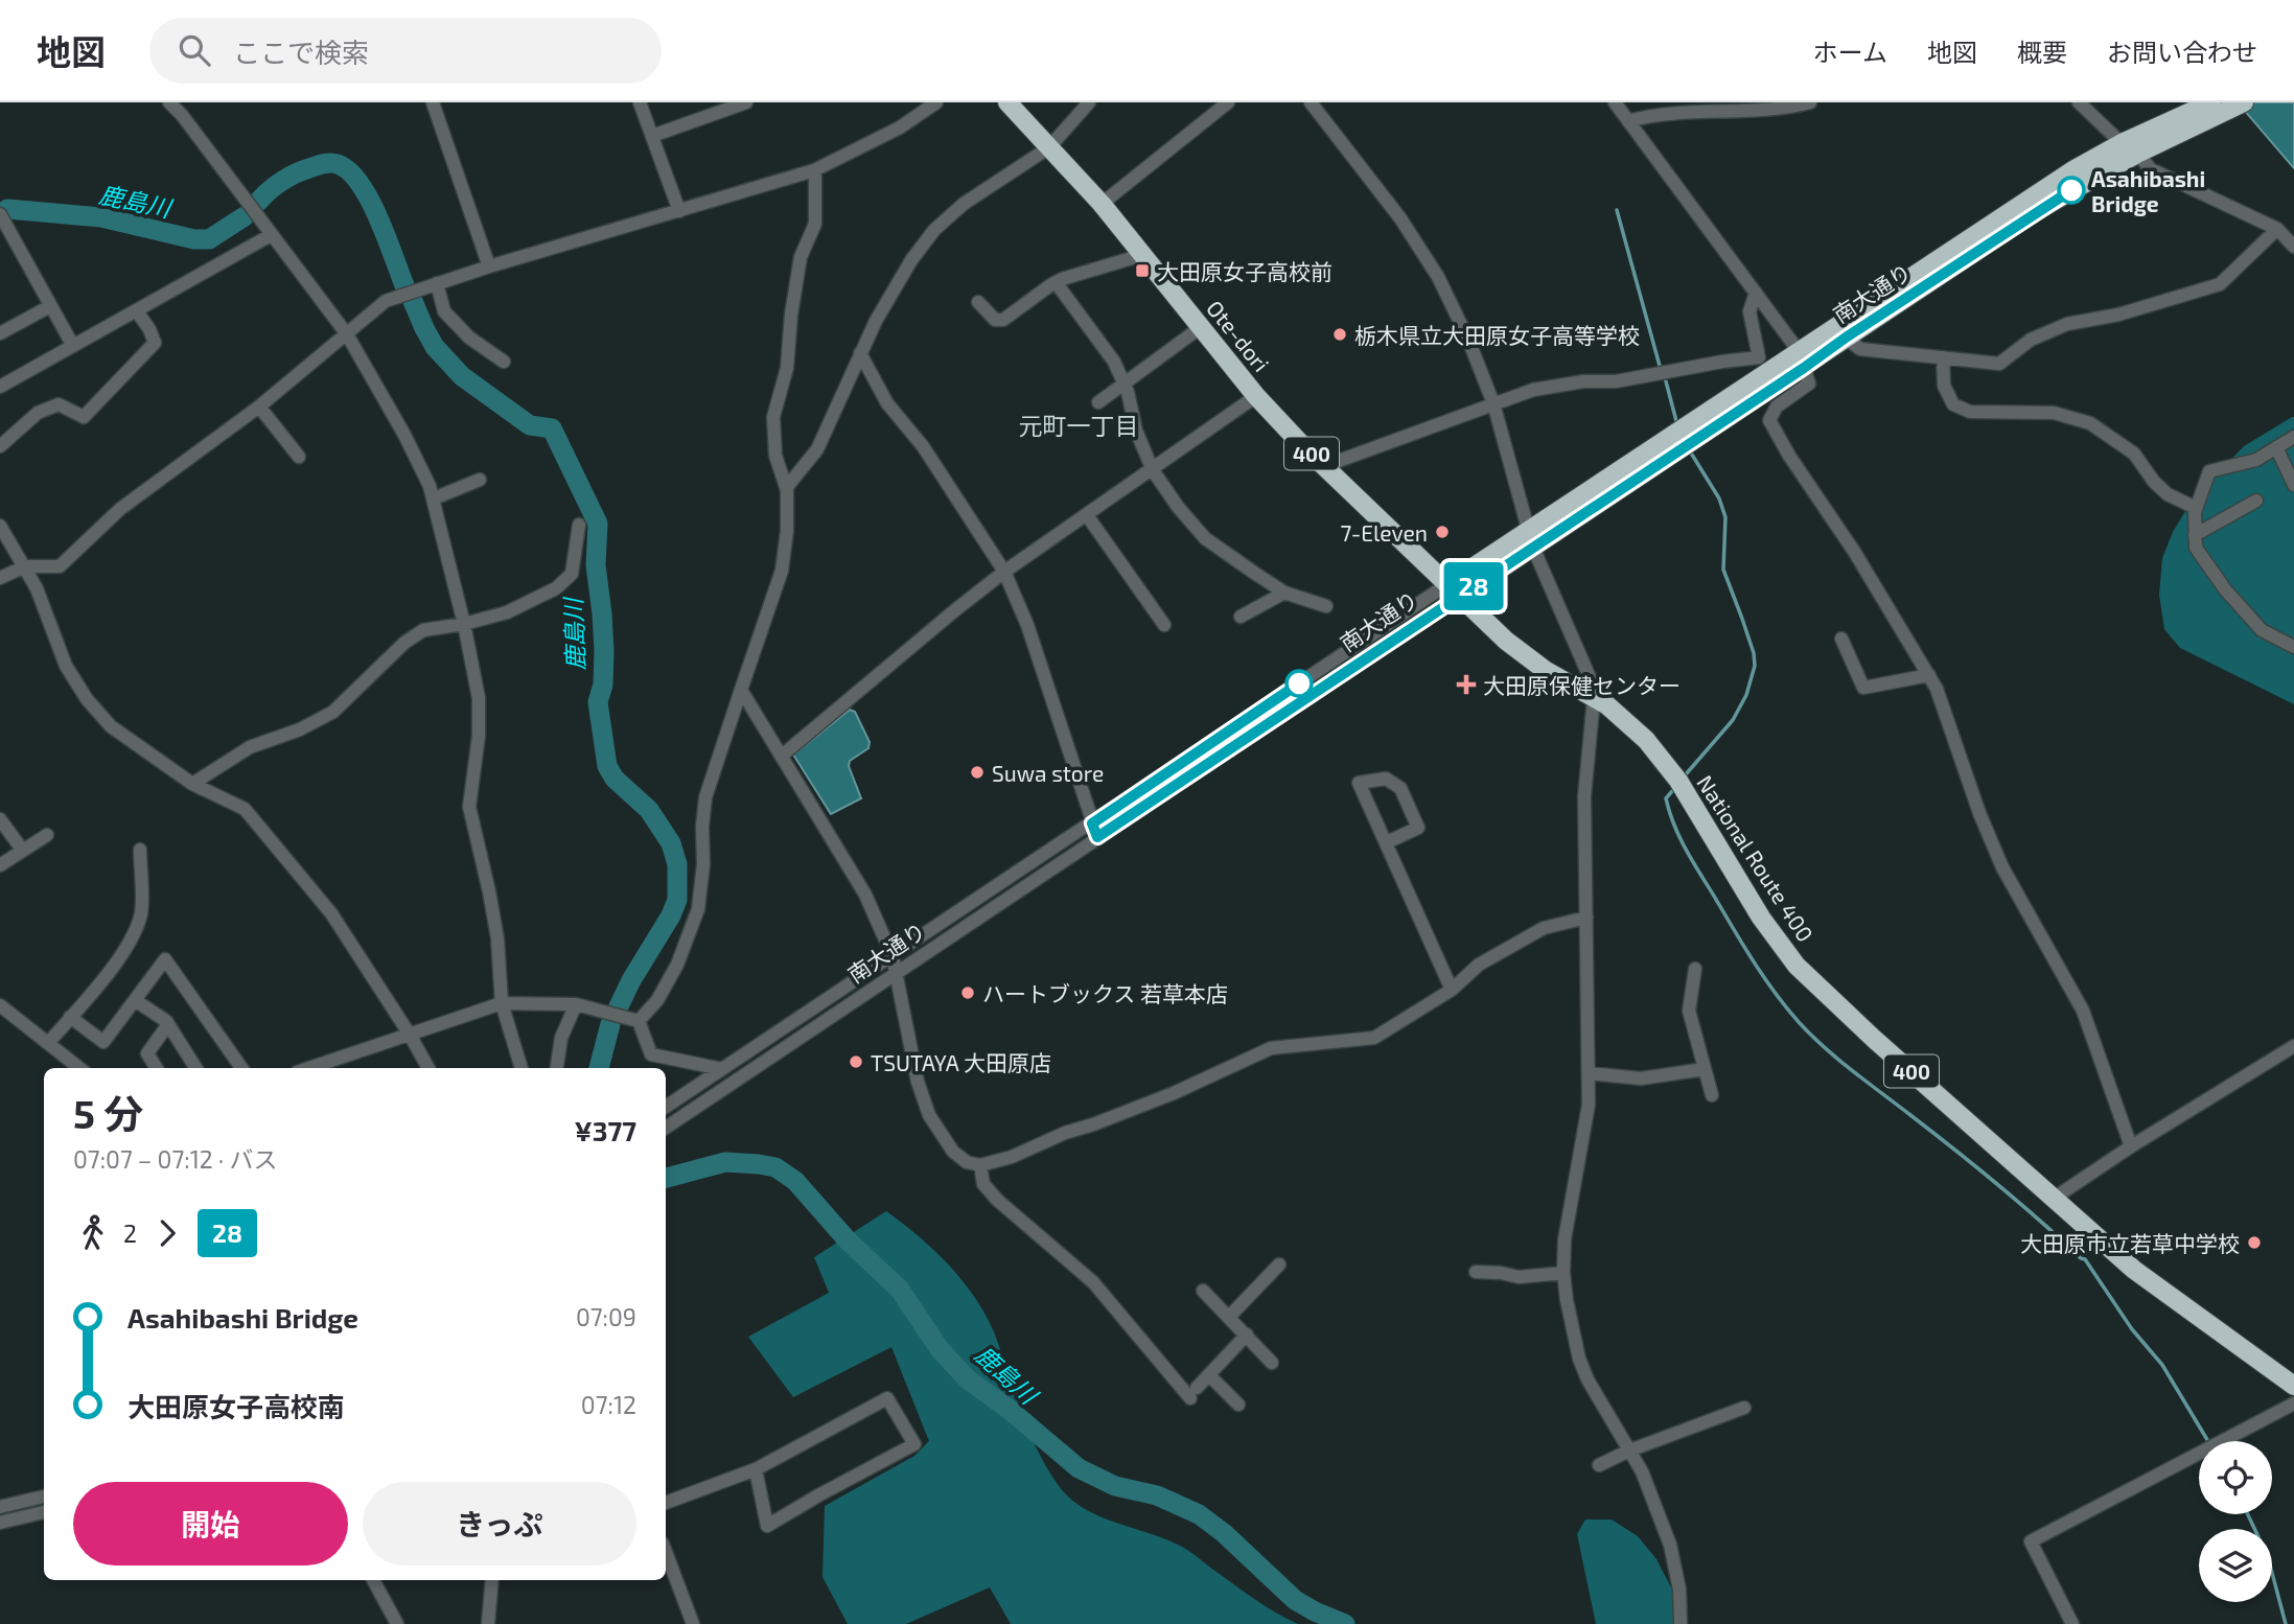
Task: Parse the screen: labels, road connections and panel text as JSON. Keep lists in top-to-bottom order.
{
  "streets": {
    "highway": [
      "南大通り",
      "Ote-dori",
      "400",
      "National Route 400"
    ]
  },
  "crossings": [
    ["南大通り", "Ote-dori"],
    ["南大通り", "National Route 400"],
    ["Ote-dori", "National Route 400"]
  ],
  "districts": ["元町一丁目"],
  "water": ["鹿島川"],
  "places": {
    "other": [
      "Asahibashi Bridge",
      "栃木県立大田原女子高等学校",
      "7-Eleven",
      "Suwa store",
      "ハートブックス 若草本店",
      "TSUTAYA 大田原店",
      "大田原市立若草中学校"
    ],
    "transit": ["大田原女子高校前"],
    "health": ["大田原保健センター"]
  },
  "lines": ["bus line 28"],
  "page": {
    "header": "地図",
    "search": "ここで検索",
    "nav": [
      "ホーム",
      "地図",
      "概要",
      "お問い合わせ"
    ],
    "on_map": "28",
    "heading": ["5 分", "07:07 – 07:12 · バス", "¥377"],
    "legs": ["2", "28"],
    "list": [
      {
        "name": "Asahibashi Bridge",
        "value": "07:09"
      },
      {
        "name": "大田原女子高校南",
        "value": "07:12"
      }
    ],
    "buttons": ["開始", "きっぷ"]
  }
}
